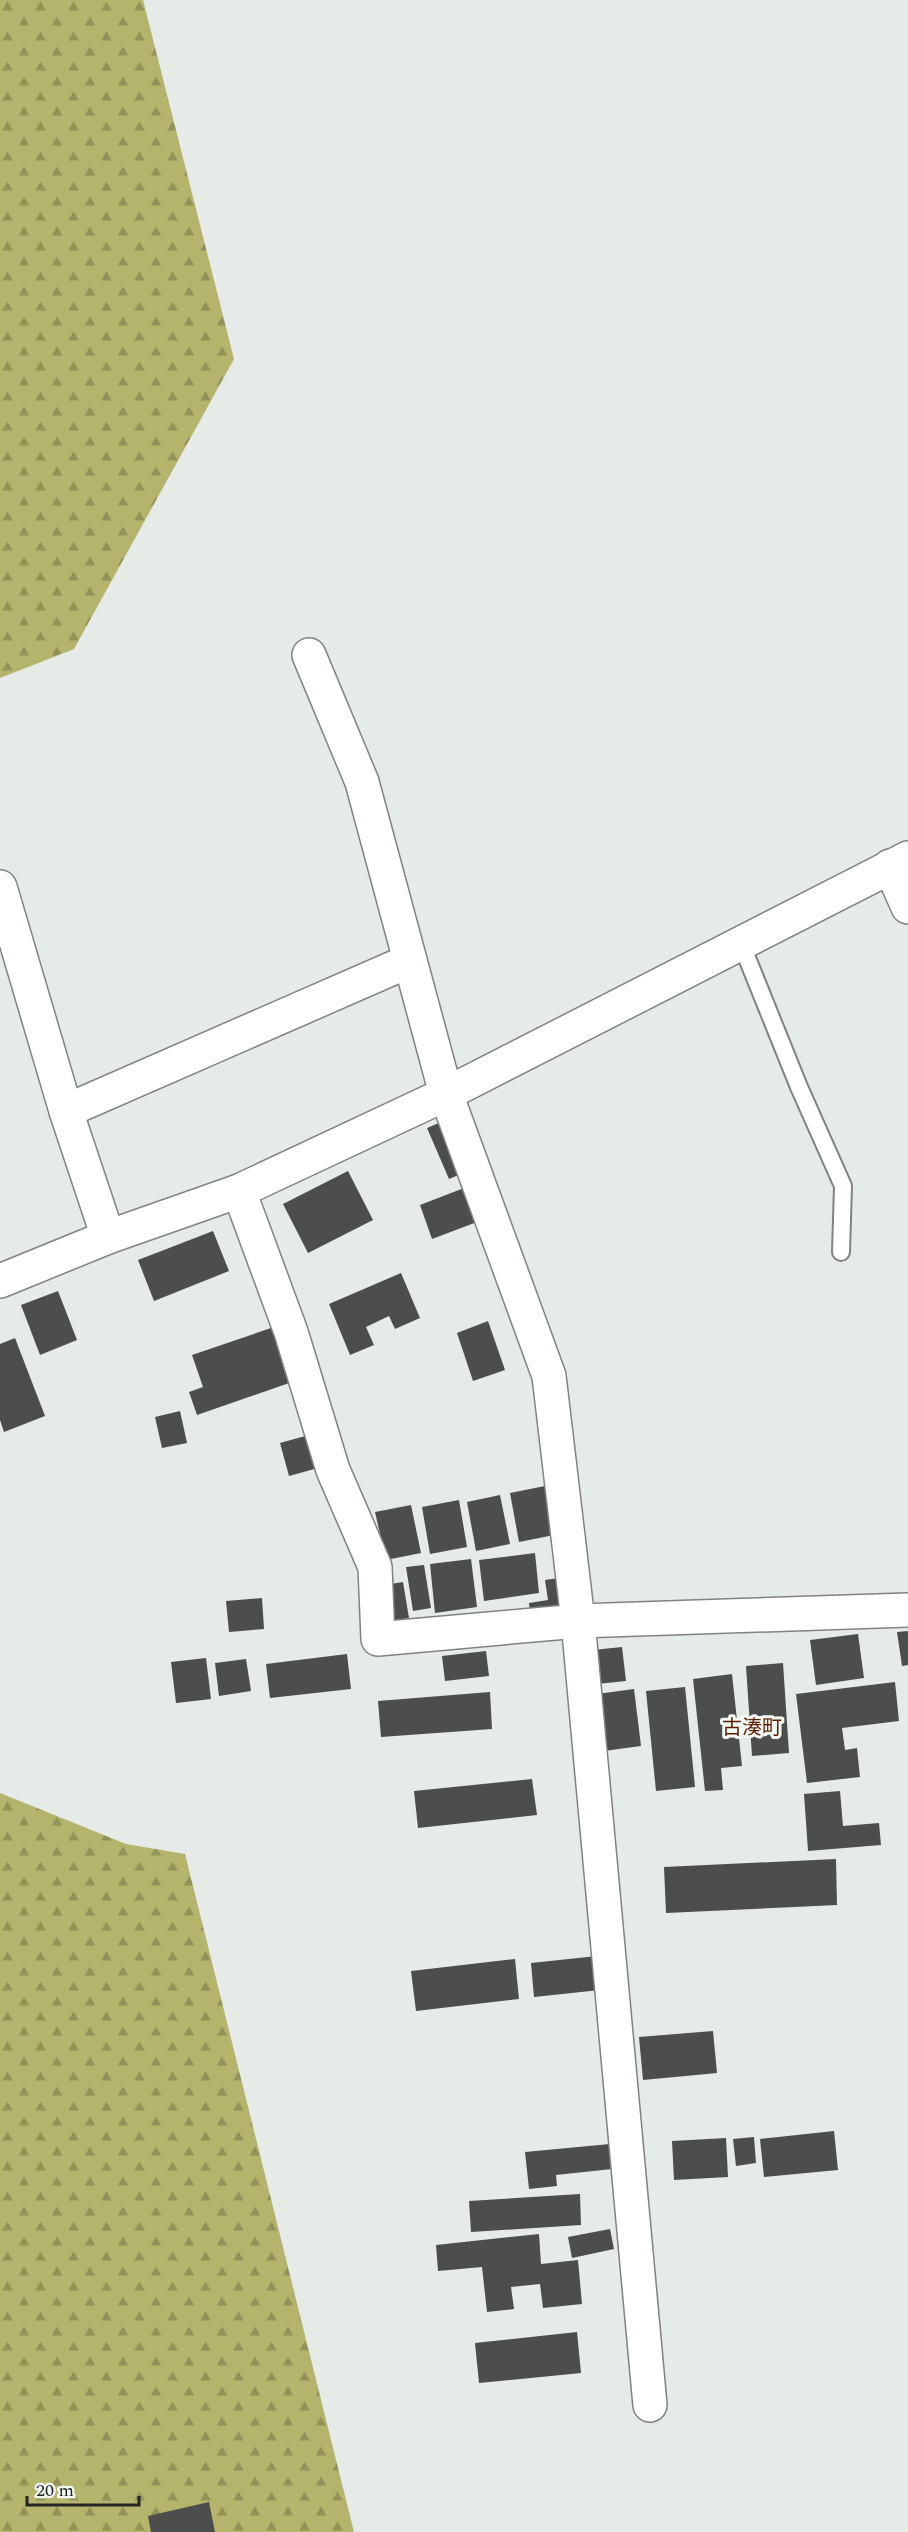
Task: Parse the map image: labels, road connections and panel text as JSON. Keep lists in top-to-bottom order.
{
  "districts": ["古湊町"],
  "scale_bar": "20 m"
}
